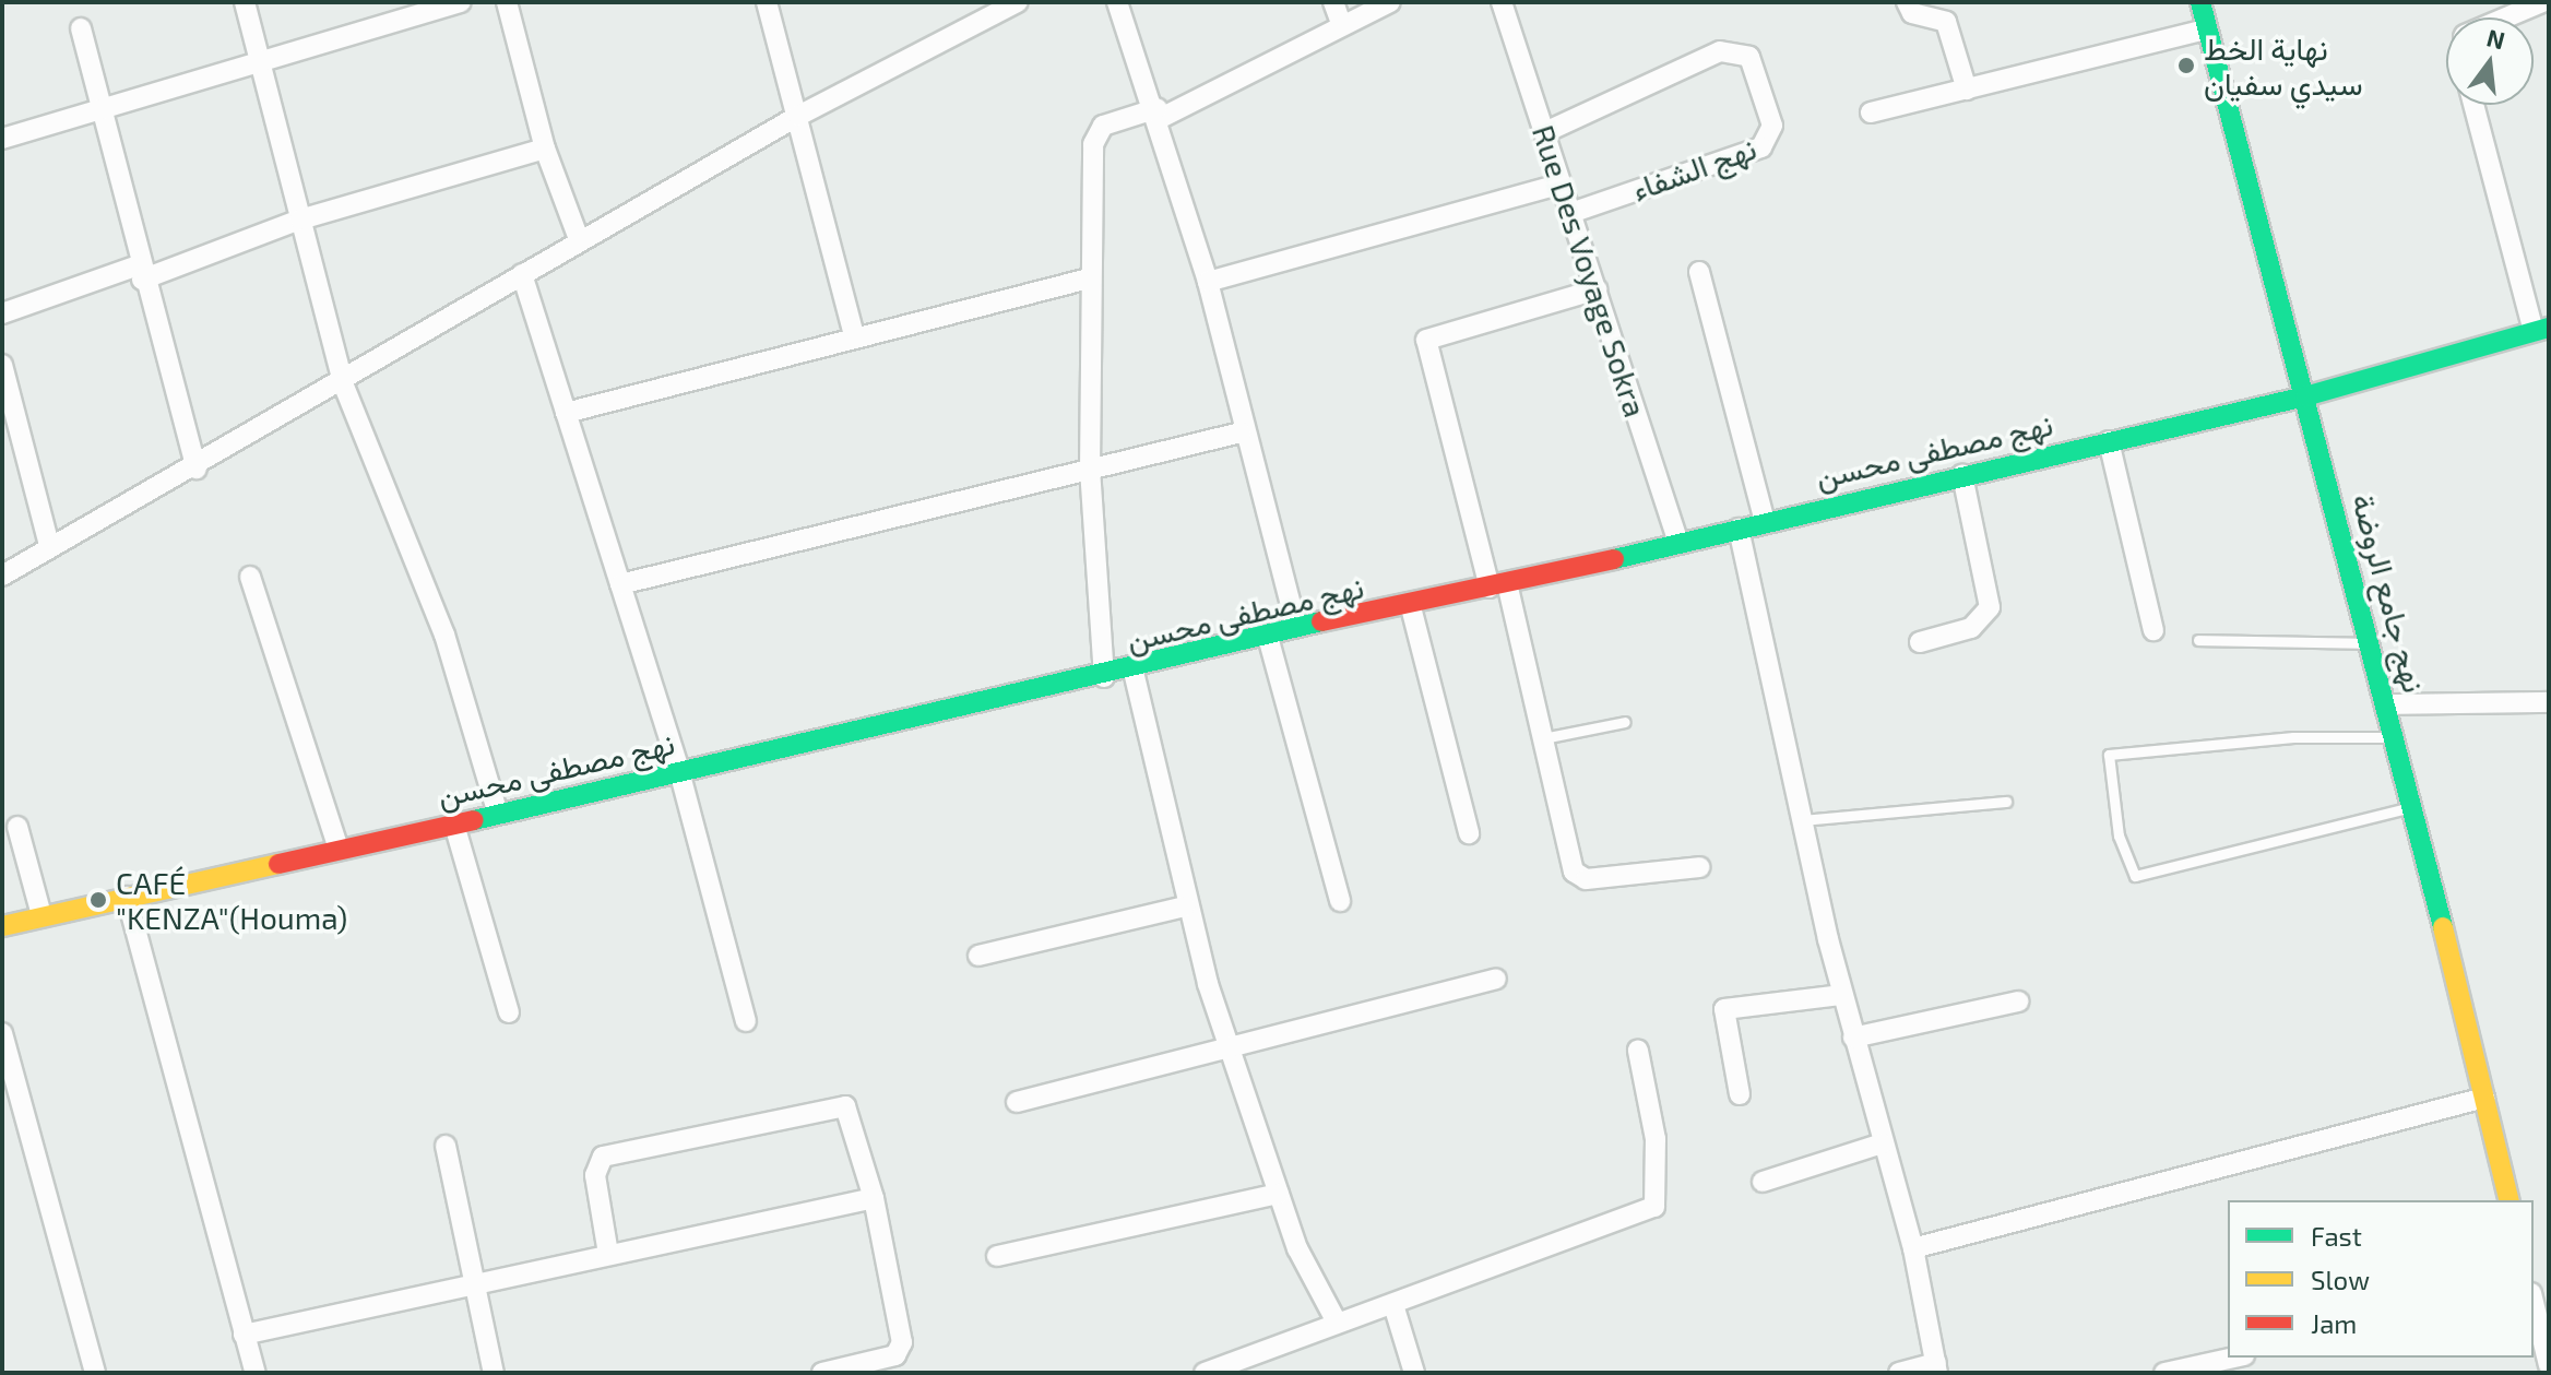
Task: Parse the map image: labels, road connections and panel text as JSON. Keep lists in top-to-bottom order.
{
  "streets": {
    "main road": ["نهج مصطفى محسن", "نهج جامع الروضة"],
    "street": ["نهج الشفاء", "Rue Des Voyage Sokra"]
  },
  "crossings": [
    ["نهج الشفاء", "Rue Des Voyage Sokra"],
    ["Rue Des Voyage Sokra", "نهج مصطفى محسن"],
    ["نهج مصطفى محسن", "نهج جامع الروضة"]
  ],
  "places": ["نهاية الخط سيدي سفيان", "CAFÉ \"KENZA\"(Houma)"],
  "legend": ["Fast", "Slow", "Jam"],
  "north": "top"
}
